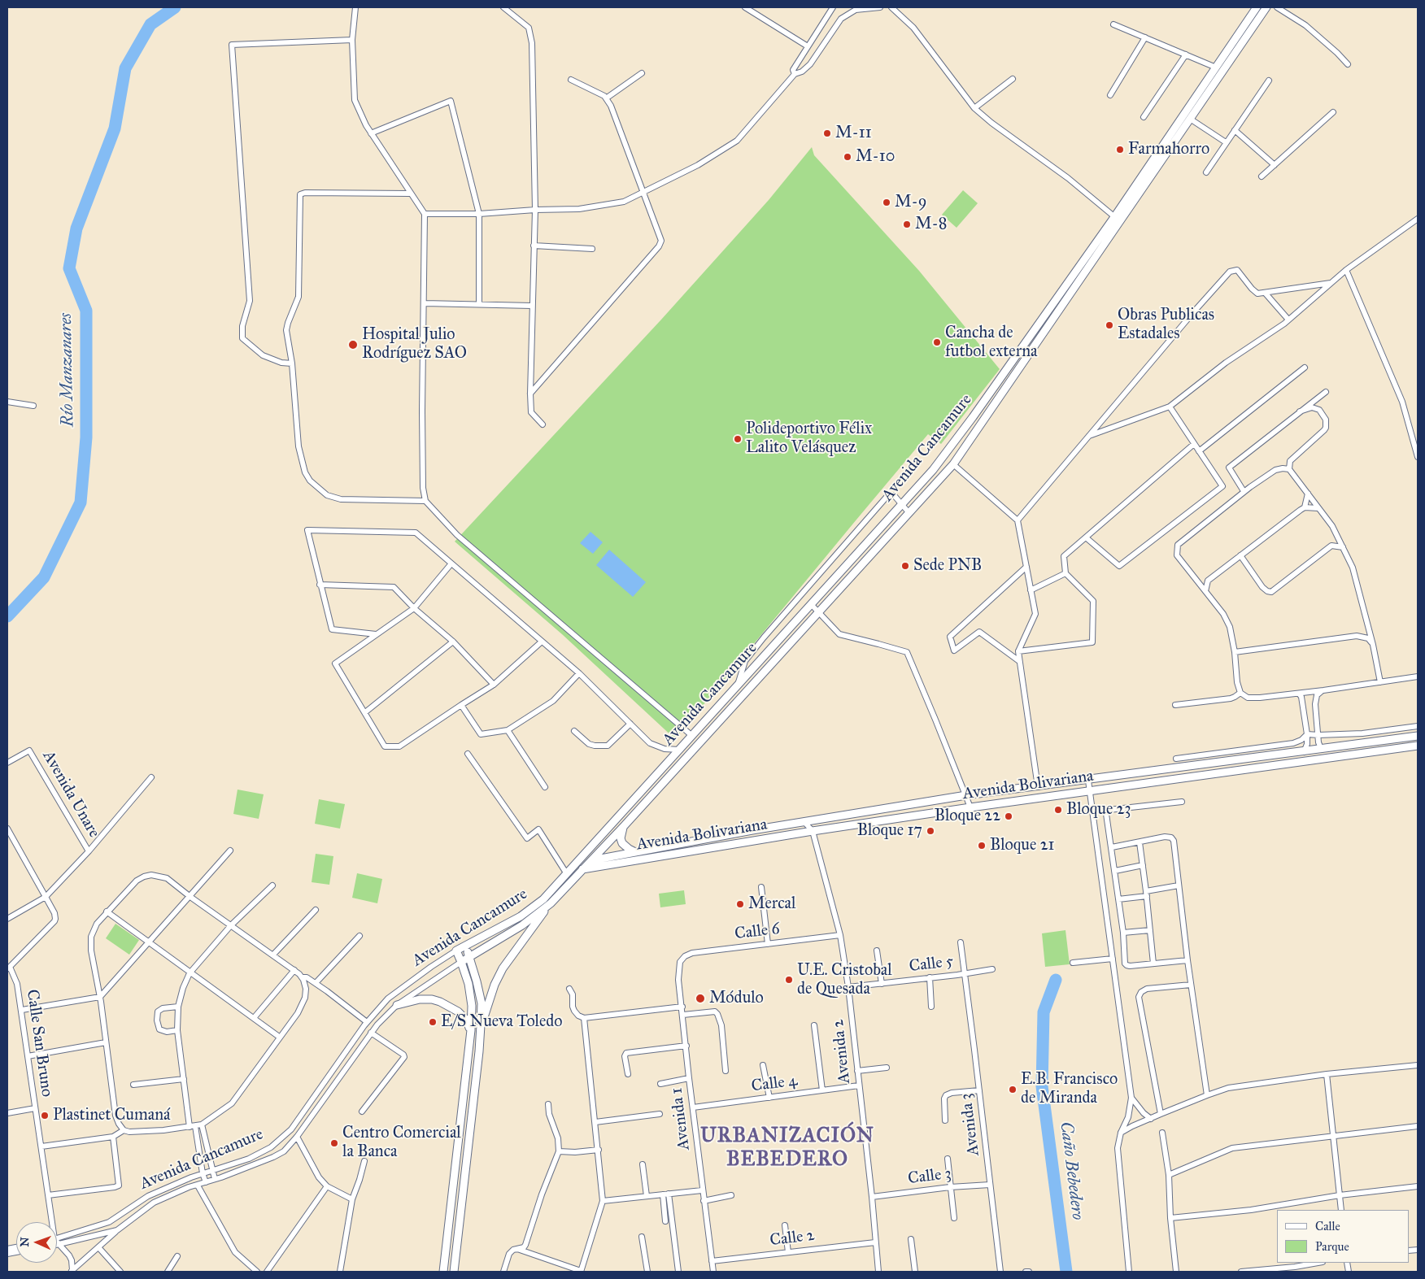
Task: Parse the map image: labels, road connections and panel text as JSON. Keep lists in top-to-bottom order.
{
  "streets": {
    "main road": ["Avenida Cancamure", "Avenida Bolivariana"],
    "street": [
      "Avenida Unare",
      "Calle 6",
      "Calle 5",
      "Calle San Bruno",
      "Avenida 2",
      "Calle 4",
      "Avenida 1",
      "Avenida 3",
      "Calle 3",
      "Calle 2"
    ]
  },
  "crossings": [
    ["Avenida Cancamure", "Avenida Bolivariana"],
    ["Avenida Bolivariana", "Avenida 2"],
    ["Calle 6", "Avenida 2"],
    ["Calle 6", "Avenida 1"],
    ["Calle 5", "Avenida 2"],
    ["Calle 5", "Avenida 3"],
    ["Avenida 2", "Calle 4"],
    ["Avenida 2", "Calle 3"],
    ["Avenida 2", "Calle 2"],
    ["Calle 4", "Avenida 1"],
    ["Avenida 1", "Calle 2"],
    ["Avenida 3", "Calle 3"]
  ],
  "districts": ["URBANIZACIÓN BEBEDERO"],
  "water": ["Río Manzanares", "Caño Bebedero"],
  "places": [
    "M-11",
    "Farmahorro",
    "M-10",
    "M-9",
    "M-8",
    "Obras Publicas Estadales",
    "Cancha de futbol externa",
    "Hospital Julio Rodríguez SAO",
    "Polideportivo Félix Lalito Velásquez",
    "Sede PNB",
    "Bloque 23",
    "Bloque 22",
    "Bloque 17",
    "Bloque 21",
    "Mercal",
    "U.E. Cristobal de Quesada",
    "Módulo",
    "E/S Nueva Toledo",
    "E.B. Francisco de Miranda",
    "Plastinet Cumaná",
    "Centro Comercial la Banca"
  ],
  "legend": ["Calle", "Parque"],
  "north": "left"
}
